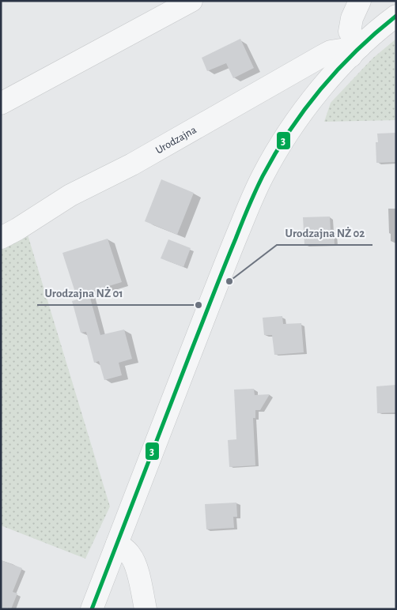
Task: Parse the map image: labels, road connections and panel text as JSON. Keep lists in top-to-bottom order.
{
  "streets": {
    "street": ["Urodzajna"]
  },
  "places": ["Urodzajna NŻ 02", "Urodzajna NŻ 01"],
  "lines": ["transit line 3"]
}
